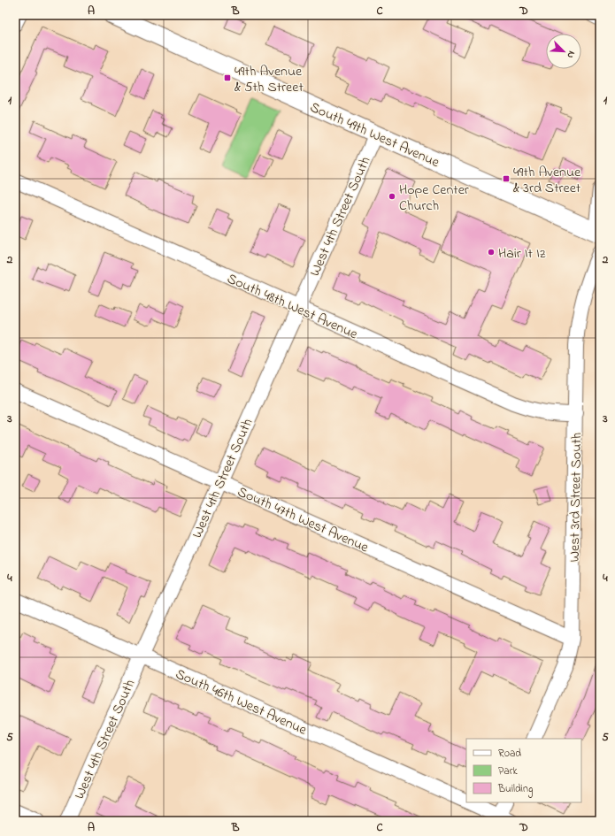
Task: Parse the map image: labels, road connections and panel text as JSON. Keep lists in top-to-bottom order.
{
  "streets": {
    "street": [
      "South 49th West Avenue",
      "West 4th Street South",
      "South 48th West Avenue",
      "West 3rd Street South",
      "South 47th West Avenue",
      "South 46th West Avenue"
    ]
  },
  "crossings": [
    ["South 49th West Avenue", "West 4th Street South"],
    ["West 4th Street South", "South 48th West Avenue"],
    ["West 4th Street South", "South 47th West Avenue"],
    ["West 4th Street South", "South 46th West Avenue"],
    ["South 48th West Avenue", "West 3rd Street South"],
    ["West 3rd Street South", "South 47th West Avenue"]
  ],
  "places": {
    "transit": ["49th Avenue & 5th Street", "49th Avenue & 3rd Street"],
    "other": ["Hope Center Church", "Hair It Iz"]
  },
  "legend": ["Road", "Park", "Building"],
  "north": "bottom right",
  "grid": {
    "columns": [
      "A",
      "B",
      "C",
      "D"
    ],
    "rows": [
      "1",
      "2",
      "3",
      "4",
      "5"
    ]
  }
}
